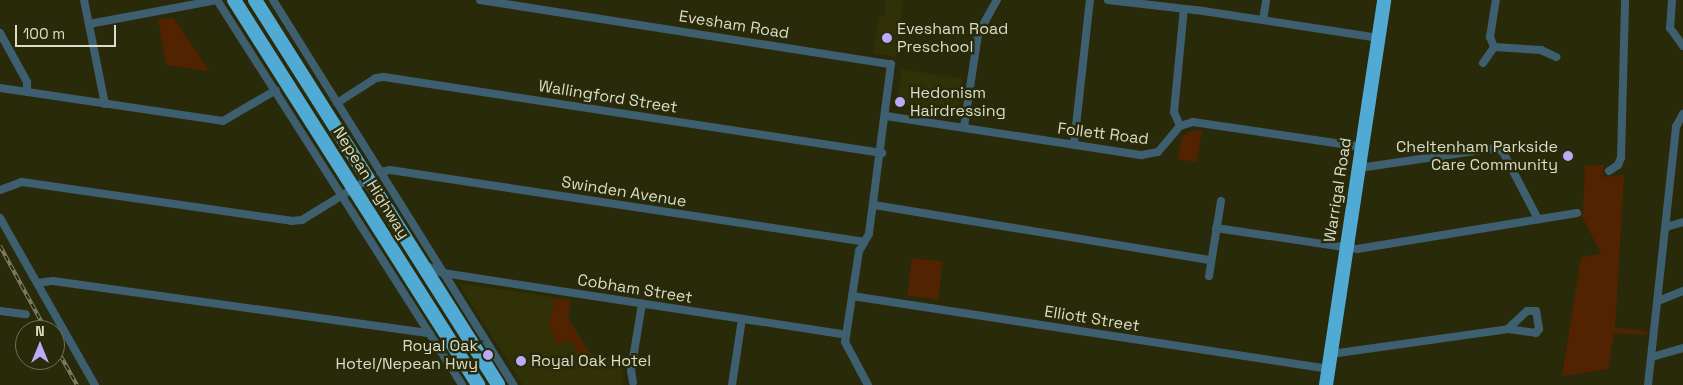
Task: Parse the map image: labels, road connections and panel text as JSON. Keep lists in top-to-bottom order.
{
  "streets": {
    "highway": ["Nepean Highway", "Warrigal Road"],
    "street": [
      "Evesham Road",
      "Wallingford Street",
      "Follett Road",
      "Swinden Avenue",
      "Cobham Street",
      "Elliott Street"
    ]
  },
  "crossings": [
    ["Evesham Road", "Follett Road"],
    ["Nepean Highway", "Cobham Street"],
    ["Warrigal Road", "Elliott Street"]
  ],
  "places": [
    "Evesham Road Preschool",
    "Hedonism Hairdressing",
    "Cheltenham Parkside Care Community",
    "Royal Oak Hotel/Nepean Hwy",
    "Royal Oak Hotel"
  ],
  "scale_bar": "100 m",
  "north": "top"
}
